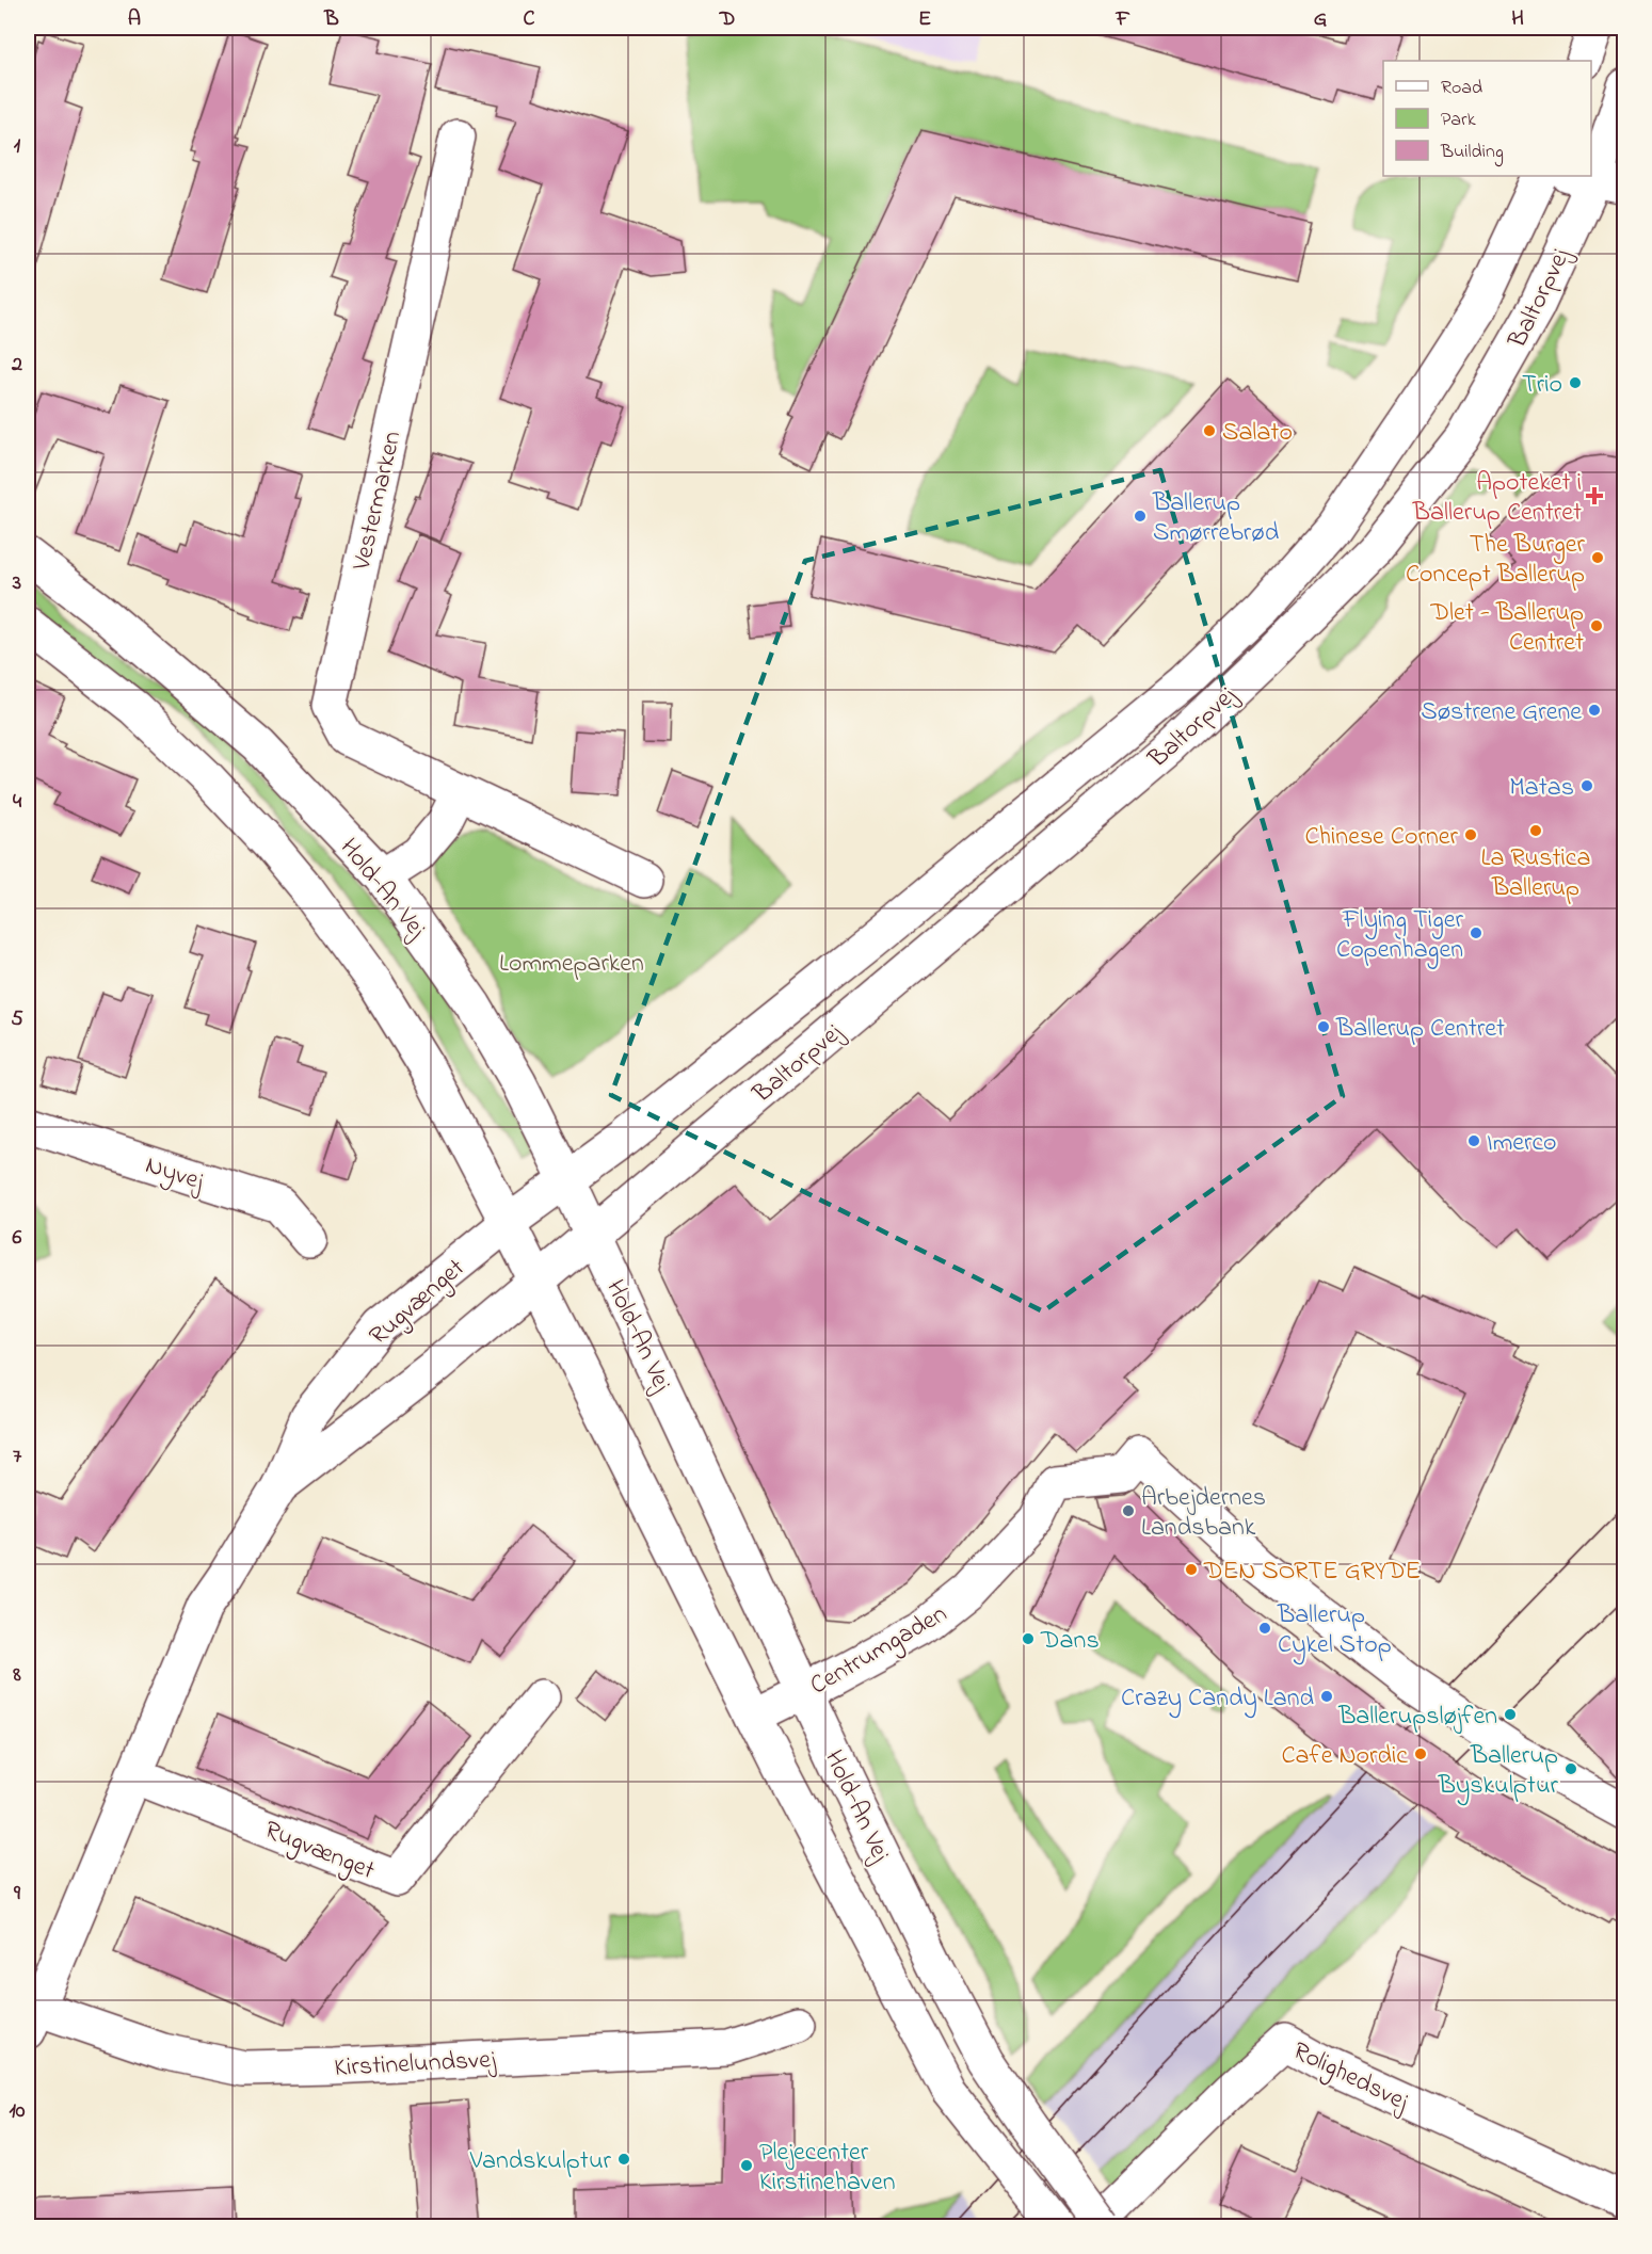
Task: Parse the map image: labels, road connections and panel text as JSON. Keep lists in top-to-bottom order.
{
  "streets": {
    "street": [
      "Baltorpvej",
      "Vestermarken",
      "Hold-An Vej",
      "Nyvej",
      "Rugvænget",
      "Centrumgaden",
      "Kirstinelundsvej",
      "Rolighedsvej"
    ]
  },
  "crossings": [
    ["Baltorpvej", "Hold-An Vej"],
    ["Baltorpvej", "Rugvænget"],
    ["Hold-An Vej", "Rugvænget"],
    ["Hold-An Vej", "Centrumgaden"],
    ["Rugvænget", "Kirstinelundsvej"]
  ],
  "parks": ["Lommeparken"],
  "places": {
    "other": [
      "Trio",
      "Salato",
      "Ballerup Smørrebrød",
      "The Burger Concept Ballerup",
      "Dlet - Ballerup Centret",
      "Søstrene Grene",
      "Matas",
      "La Rustica Ballerup",
      "Chinese Corner",
      "Flying Tiger Copenhagen",
      "Ballerup Centret",
      "Imerco",
      "Arbejdernes Landsbank",
      "DEN SORTE GRYDE",
      "Ballerup Cykel Stop",
      "Dans",
      "Crazy Candy Land",
      "Ballerupsløjfen",
      "Cafe Nordic",
      "Ballerup Byskulptur",
      "Vandskulptur",
      "Plejecenter Kirstinehaven"
    ],
    "health": ["Apoteket i Ballerup Centret"]
  },
  "legend": ["Road", "Park", "Building"],
  "grid": {
    "columns": [
      "A",
      "B",
      "C",
      "D",
      "E",
      "F",
      "G",
      "H"
    ],
    "rows": [
      "1",
      "2",
      "3",
      "4",
      "5",
      "6",
      "7",
      "8",
      "9",
      "10"
    ]
  }
}
